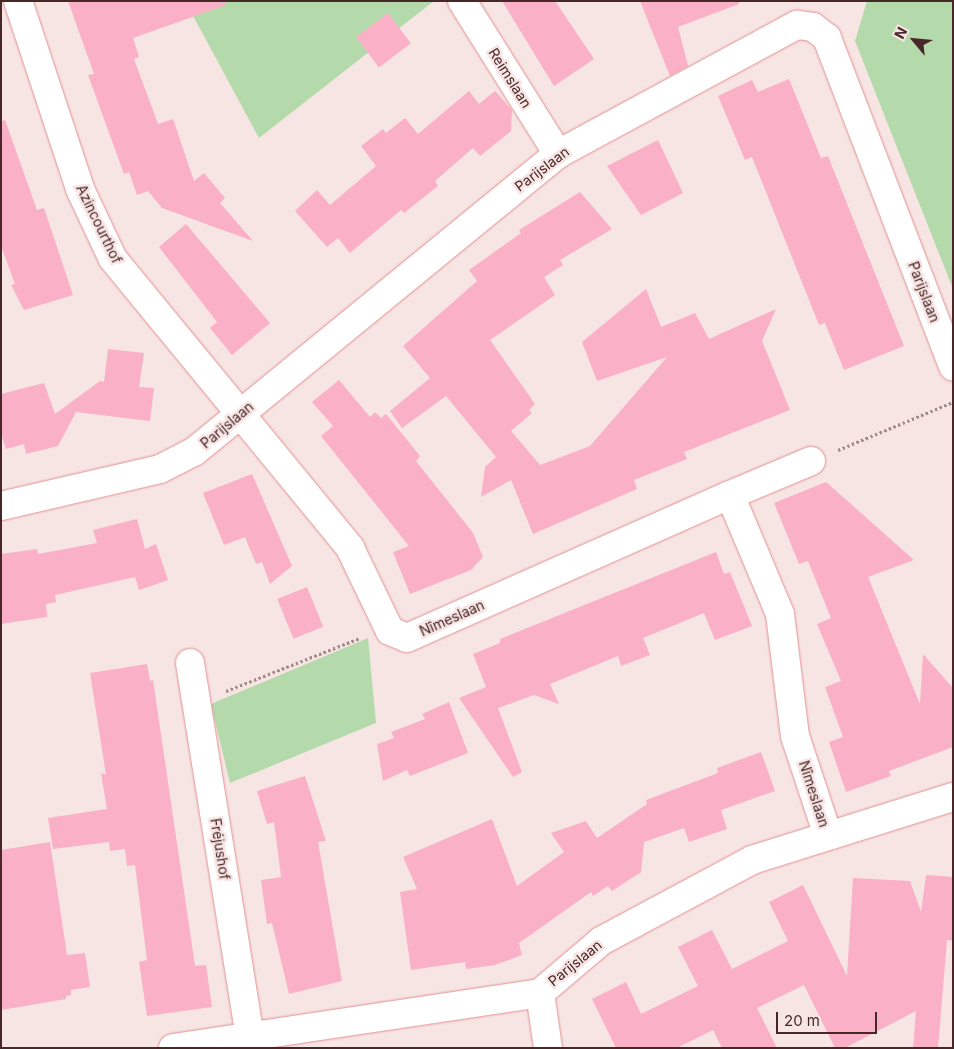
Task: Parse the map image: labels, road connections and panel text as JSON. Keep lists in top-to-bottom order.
{
  "streets": {
    "street": [
      "Reimslaan",
      "Parijslaan",
      "Azincourthof",
      "Nîmeslaan",
      "Fréjushof"
    ]
  },
  "crossings": [
    ["Reimslaan", "Parijslaan"],
    ["Parijslaan", "Azincourthof"],
    ["Parijslaan", "Nîmeslaan"],
    ["Parijslaan", "Fréjushof"]
  ],
  "scale_bar": "20 m",
  "north": "top left"
}
